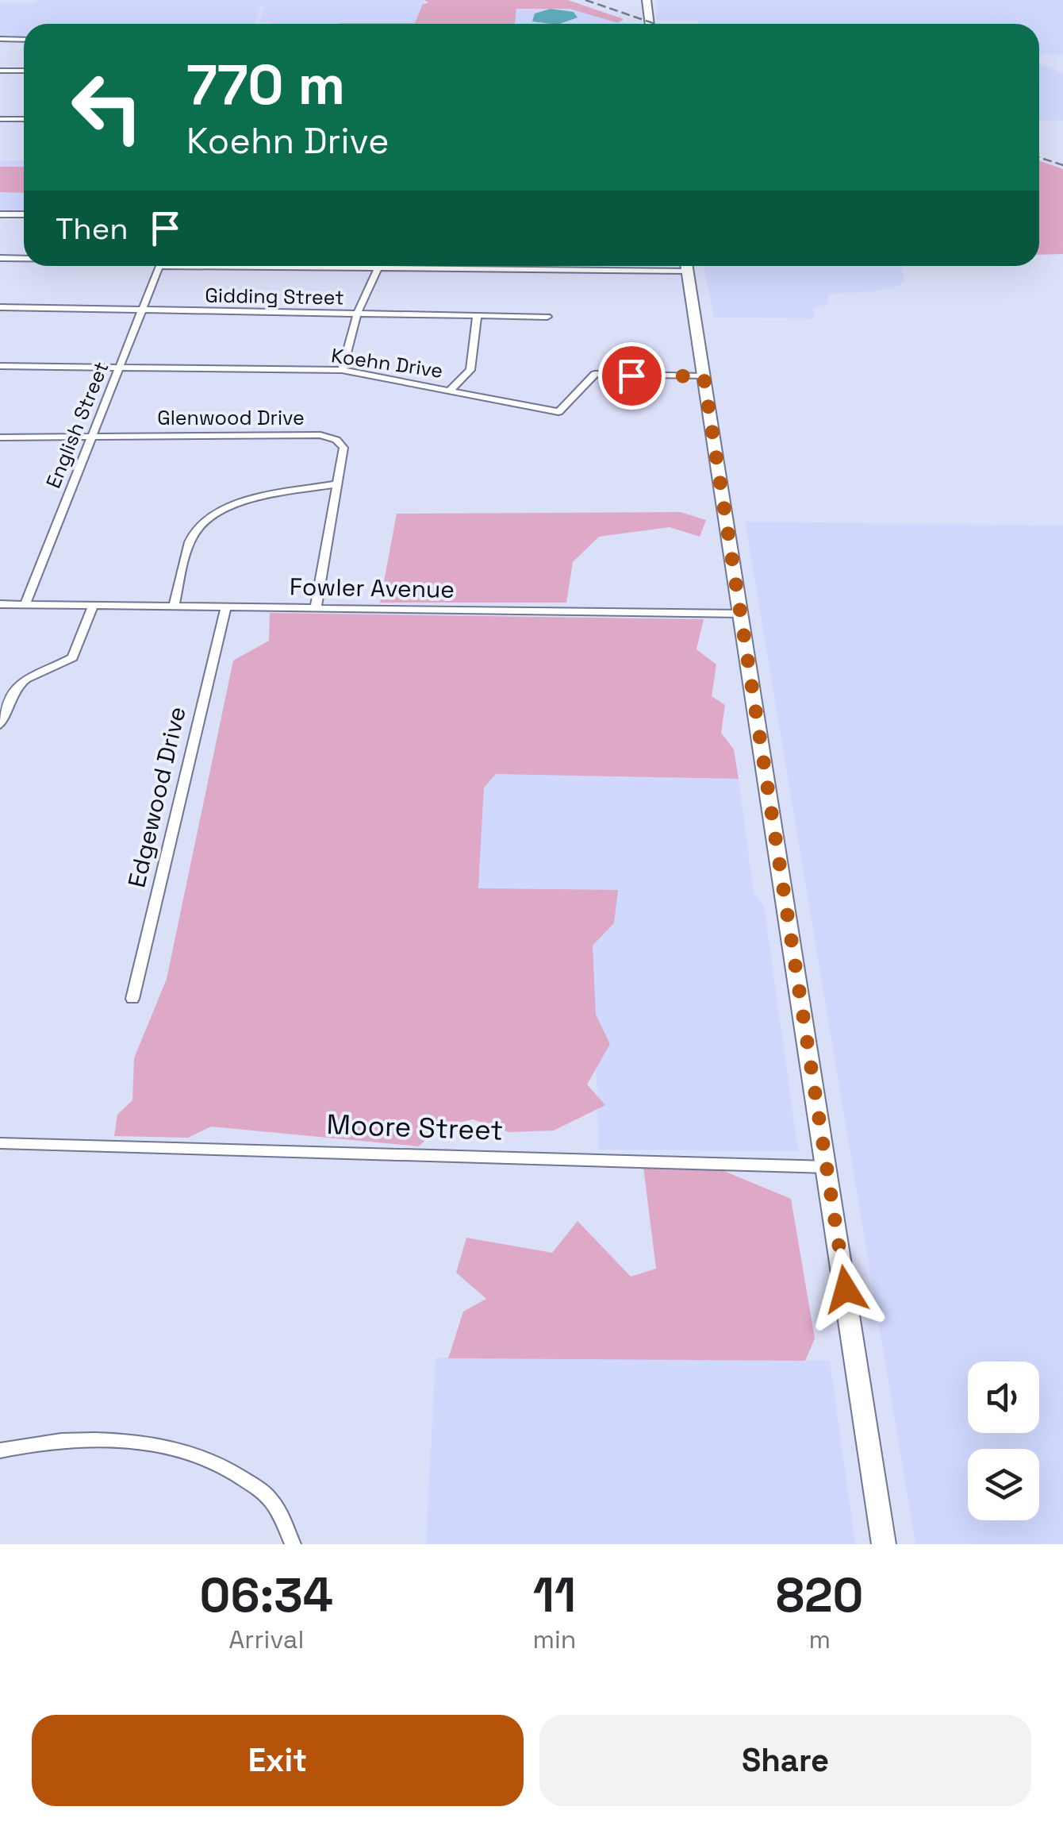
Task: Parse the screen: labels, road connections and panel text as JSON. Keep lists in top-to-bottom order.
{
  "streets": {
    "street": [
      "Gidding Street",
      "Koehn Drive",
      "Glenwood Drive",
      "English Street",
      "Fowler Avenue",
      "Edgewood Drive",
      "Moore Street"
    ]
  },
  "crossings": [
    ["Gidding Street", "English Street"],
    ["Koehn Drive", "English Street"],
    ["Glenwood Drive", "English Street"],
    ["Glenwood Drive", "Fowler Avenue"],
    ["English Street", "Fowler Avenue"],
    ["Fowler Avenue", "Edgewood Drive"]
  ],
  "page": {
    "turn": ["770 m", "Koehn Drive"],
    "then": "Then",
    "eta": [
      "06:34",
      "Arrival",
      "11",
      "min",
      "820",
      "m"
    ],
    "buttons": ["Exit", "Share"]
  }
}
